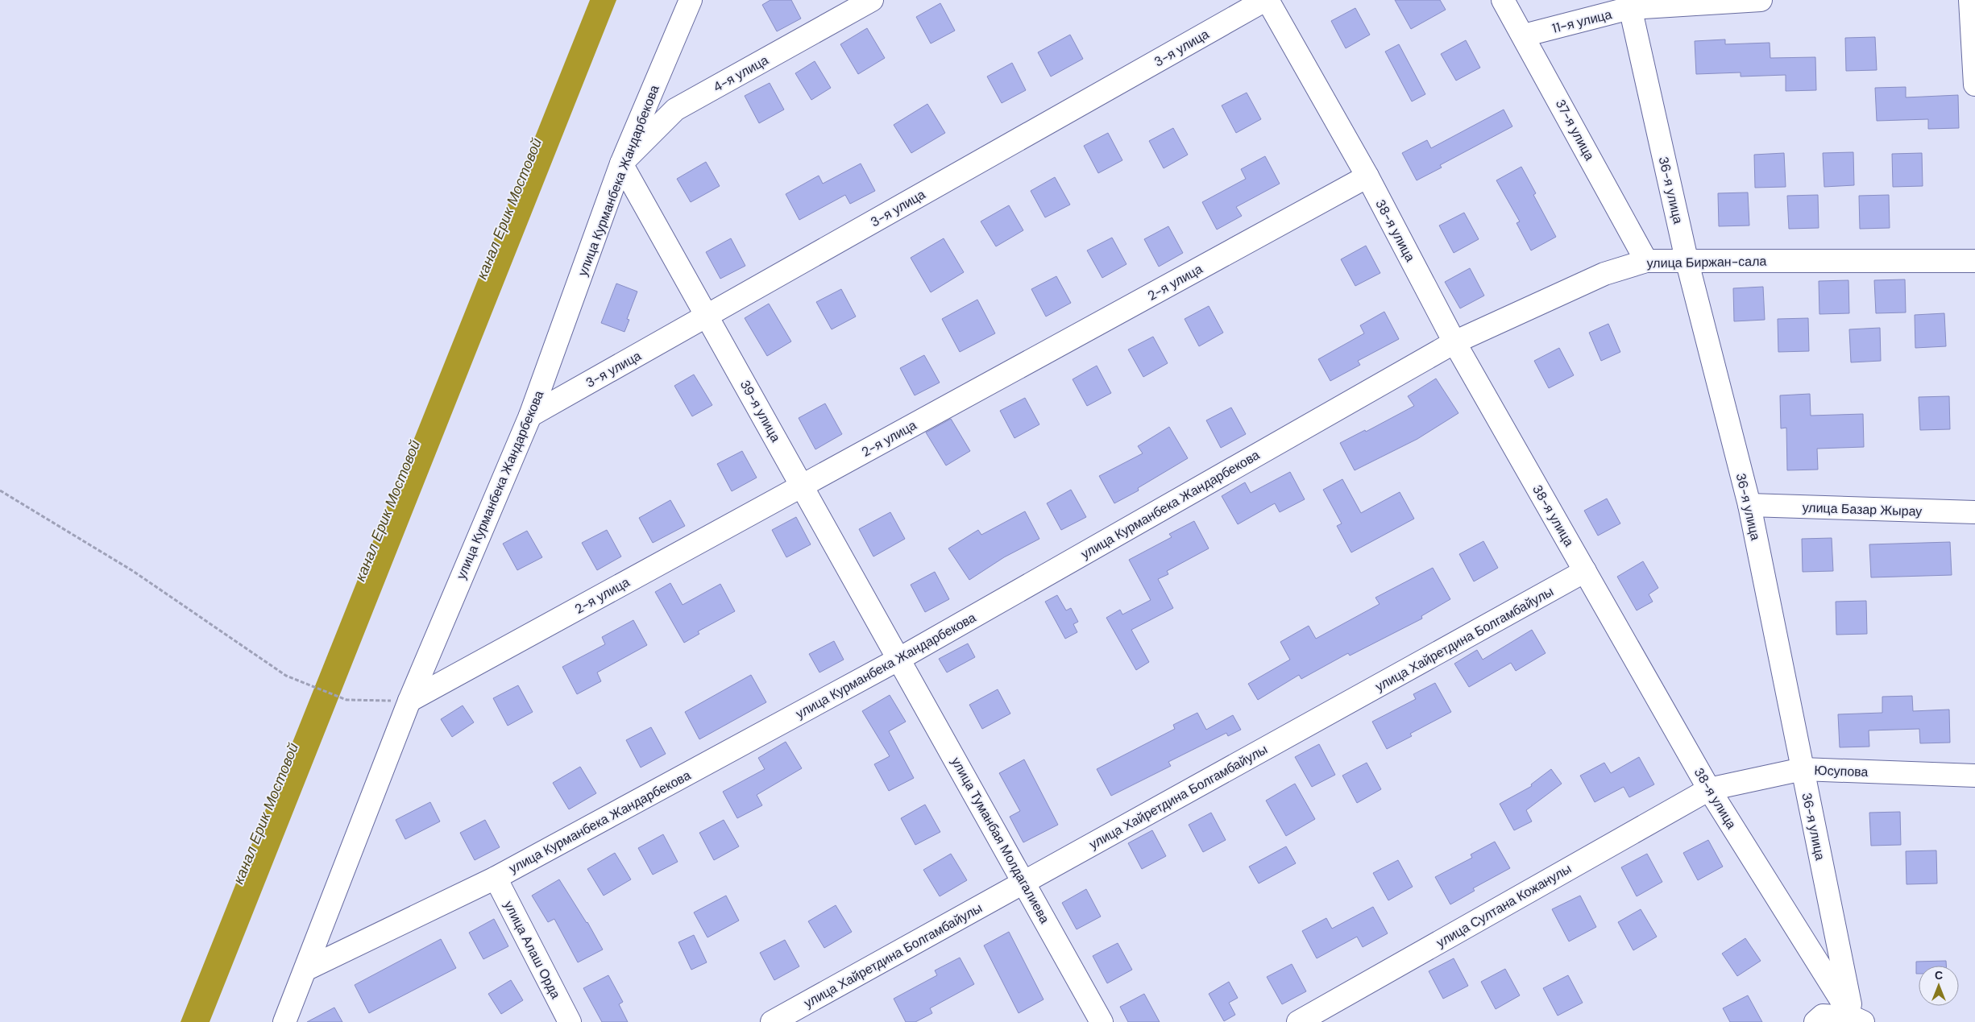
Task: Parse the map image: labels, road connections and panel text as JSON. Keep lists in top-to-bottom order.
{
  "streets": {
    "street": [
      "11-я улица",
      "3-я улица",
      "4-я улица",
      "37-я улица",
      "улица Курманбека Жандарбекова",
      "36-я улица",
      "38-я улица",
      "улица Биржан-сала",
      "2-я улица",
      "39-я улица",
      "улица Базар Жырау",
      "улица Хайретдина Болгамбайулы",
      "Юсупова",
      "улица Туманбая Молдагалиева",
      "улица Султана Кожанулы",
      "улица Алаш Орда"
    ]
  },
  "crossings": [
    ["11-я улица", "37-я улица"],
    ["11-я улица", "36-я улица"],
    ["3-я улица", "улица Курманбека Жандарбекова"],
    ["3-я улица", "38-я улица"],
    ["3-я улица", "39-я улица"],
    ["4-я улица", "улица Курманбека Жандарбекова"],
    ["4-я улица", "39-я улица"],
    ["37-я улица", "улица Биржан-сала"],
    ["улица Курманбека Жандарбекова", "38-я улица"],
    ["улица Курманбека Жандарбекова", "улица Биржан-сала"],
    ["улица Курманбека Жандарбекова", "2-я улица"],
    ["улица Курманбека Жандарбекова", "39-я улица"],
    ["улица Курманбека Жандарбекова", "улица Туманбая Молдагалиева"],
    ["улица Курманбека Жандарбекова", "улица Алаш Орда"],
    ["36-я улица", "38-я улица"],
    ["36-я улица", "улица Биржан-сала"],
    ["36-я улица", "улица Базар Жырау"],
    ["36-я улица", "Юсупова"],
    ["38-я улица", "улица Биржан-сала"],
    ["38-я улица", "2-я улица"],
    ["38-я улица", "улица Хайретдина Болгамбайулы"],
    ["38-я улица", "Юсупова"],
    ["38-я улица", "улица Султана Кожанулы"],
    ["2-я улица", "39-я улица"],
    ["39-я улица", "улица Туманбая Молдагалиева"],
    ["улица Хайретдина Болгамбайулы", "улица Туманбая Молдагалиева"],
    ["Юсупова", "улица Султана Кожанулы"]
  ],
  "water": ["канал Ерик Мостовой"],
  "north": "top"
}
